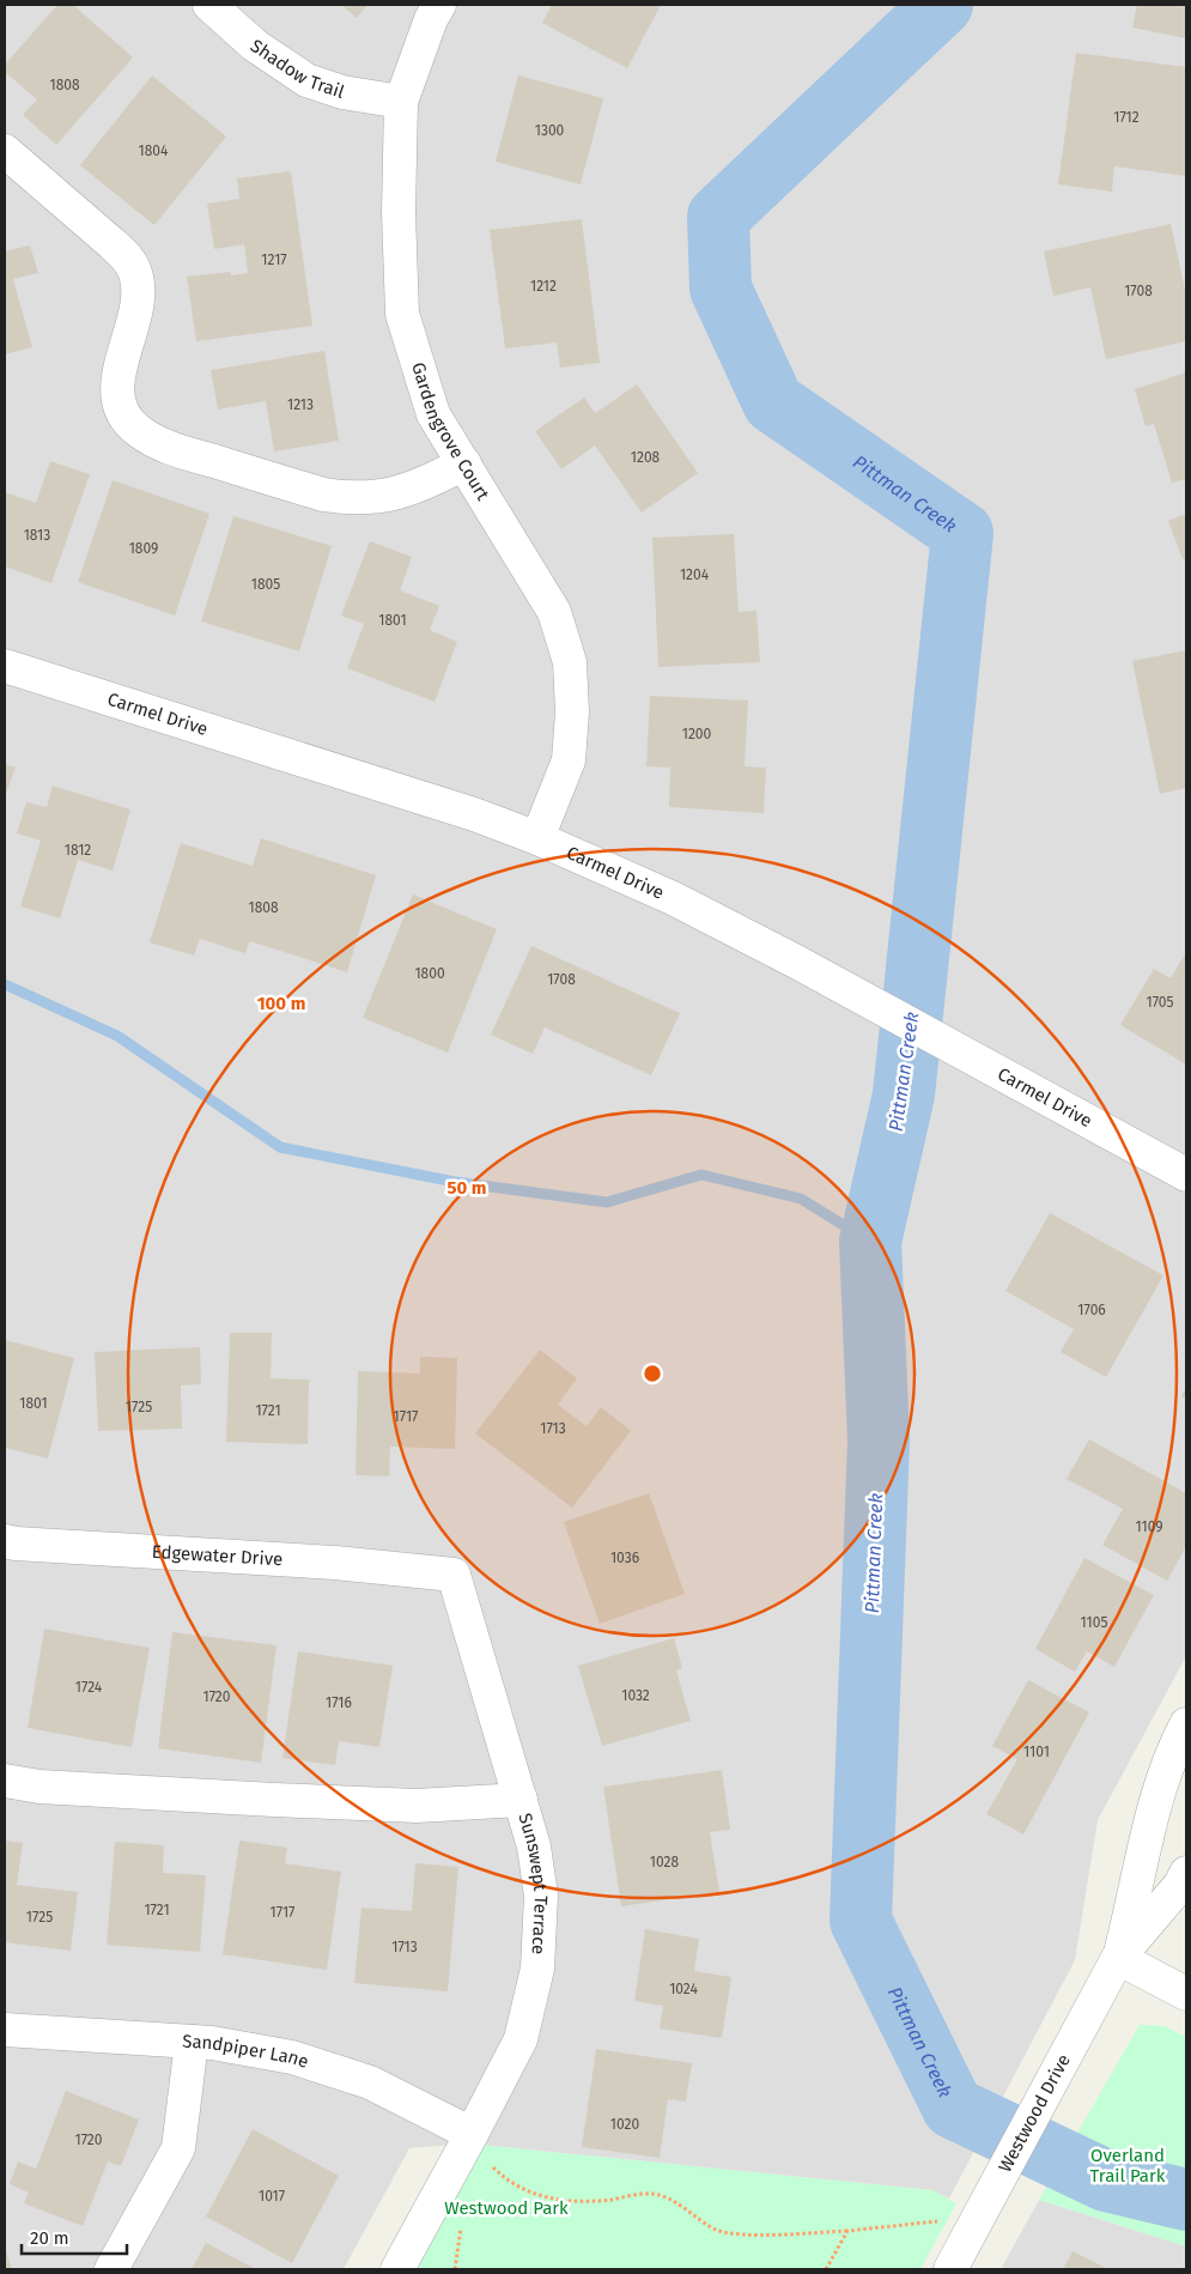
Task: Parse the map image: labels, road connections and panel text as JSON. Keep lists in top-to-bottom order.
{
  "streets": {
    "street": [
      "Shadow Trail",
      "Gardengrove Court",
      "Carmel Drive",
      "Edgewater Drive",
      "Sunswept Terrace",
      "Sandpiper Lane",
      "Westwood Drive"
    ]
  },
  "crossings": [
    ["Shadow Trail", "Gardengrove Court"],
    ["Gardengrove Court", "Carmel Drive"],
    ["Edgewater Drive", "Sunswept Terrace"],
    ["Sunswept Terrace", "Sandpiper Lane"]
  ],
  "water": ["Pittman Creek"],
  "parks": ["Overland Trail Park", "Westwood Park"],
  "house_numbers": [
    "1808",
    "1712",
    "1300",
    "1804",
    "1217",
    "1212",
    "1708",
    "1213",
    "1208",
    "1813",
    "1809",
    "1204",
    "1805",
    "1801",
    "1200",
    "1812",
    "1808",
    "1800",
    "1708",
    "1705",
    "1706",
    "1801",
    "1725",
    "1721",
    "1717",
    "1713",
    "1109",
    "1036",
    "1105",
    "1724",
    "1032",
    "1720",
    "1716",
    "1101",
    "1028",
    "1721",
    "1717",
    "1725",
    "1713",
    "1024",
    "1020",
    "1720",
    "1017"
  ],
  "scale_bar": "20 m",
  "rings": ["100 m", "50 m"]
}
